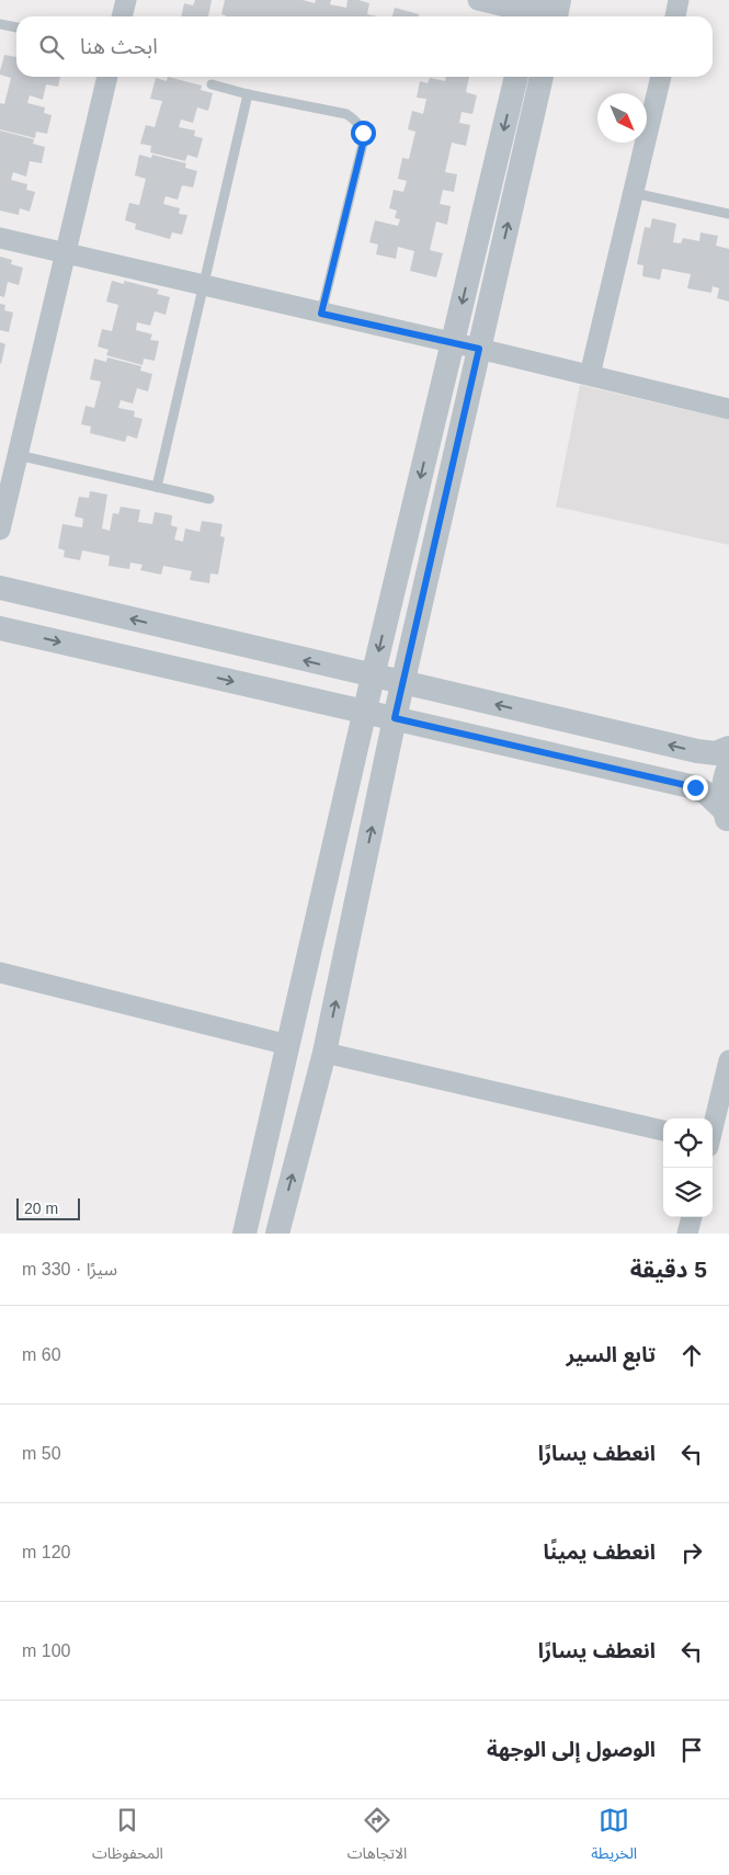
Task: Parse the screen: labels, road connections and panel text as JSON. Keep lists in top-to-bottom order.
{
  "scale_bar": "20 m",
  "north": "bottom right",
  "page": {
    "search": "ابحث هنا",
    "scale": "20 m",
    "heading": ["5 دقيقة", "سيرًا · 330 m"],
    "list": [
      ["تابع السير", "60 m"],
      ["انعطف يسارًا", "50 m"],
      ["انعطف يمينًا", "120 m"],
      ["انعطف يسارًا", "100 m"],
      "الوصول إلى الوجهة"
    ],
    "nav": ["الخريطة", "الاتجاهات", "المحفوظات"]
  }
}
